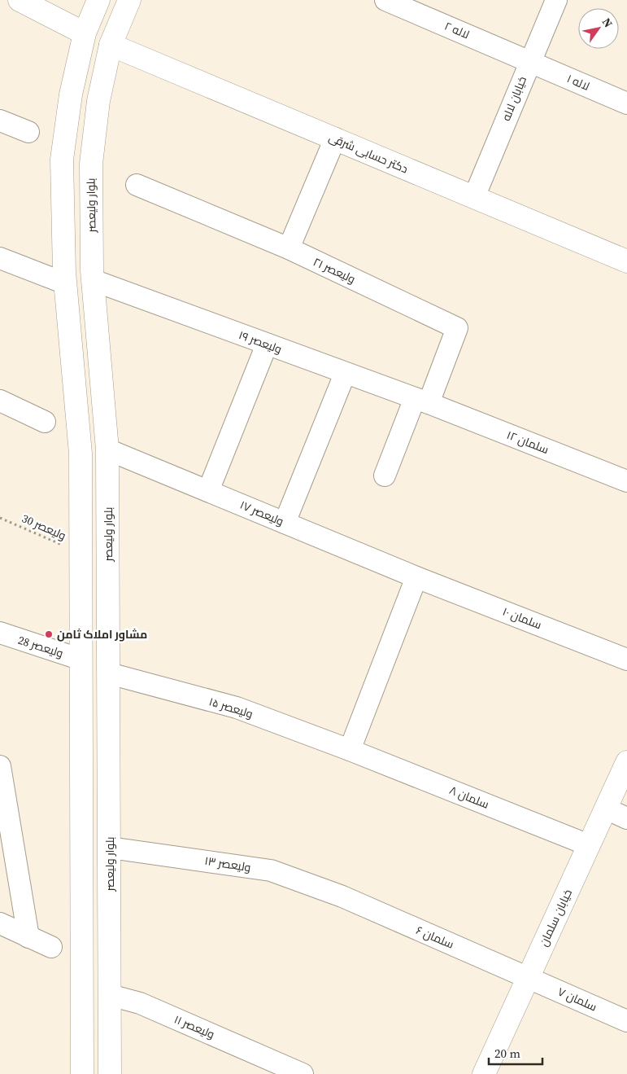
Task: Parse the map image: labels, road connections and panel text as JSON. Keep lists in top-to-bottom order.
{
  "streets": {
    "main road": ["دکتر حسابی شرقی", "بلوار ولیعصر", "خیابان سلمان"],
    "street": [
      "لاله ۲",
      "لاله ۱",
      "خیابان لاله",
      "ولیعصر ۲۱",
      "ولیعصر ۱۹",
      "سلمان ۱۲",
      "ولیعصر ۱۷",
      "سلمان ۱۰",
      "ولیعصر 28",
      "ولیعصر ۱۵",
      "سلمان ۸",
      "ولیعصر ۱۳",
      "سلمان ۶",
      "سلمان ۷",
      "ولیعصر ۱۱"
    ],
    "path": ["ولیعصر 30"]
  },
  "crossings": [
    ["لاله ۲", "لاله ۱"],
    ["لاله ۲", "خیابان لاله"],
    ["لاله ۱", "خیابان لاله"],
    ["خیابان لاله", "دکتر حسابی شرقی"],
    ["دکتر حسابی شرقی", "بلوار ولیعصر"],
    ["بلوار ولیعصر", "ولیعصر ۱۹"],
    ["بلوار ولیعصر", "ولیعصر ۱۷"],
    ["بلوار ولیعصر", "ولیعصر ۱۵"],
    ["بلوار ولیعصر", "ولیعصر ۱۳"],
    ["بلوار ولیعصر", "ولیعصر ۱۱"],
    ["ولیعصر ۲۱", "ولیعصر ۱۹"],
    ["ولیعصر ۲۱", "سلمان ۱۲"],
    ["ولیعصر ۱۹", "سلمان ۱۲"],
    ["ولیعصر ۱۷", "سلمان ۱۰"],
    ["ولیعصر ۱۵", "سلمان ۸"],
    ["سلمان ۸", "خیابان سلمان"],
    ["ولیعصر ۱۳", "سلمان ۶"],
    ["خیابان سلمان", "سلمان ۶"],
    ["خیابان سلمان", "سلمان ۷"],
    ["سلمان ۶", "سلمان ۷"]
  ],
  "places": ["مشاور املاک ثامن"],
  "scale_bar": "20 m",
  "north": "top right"
}
